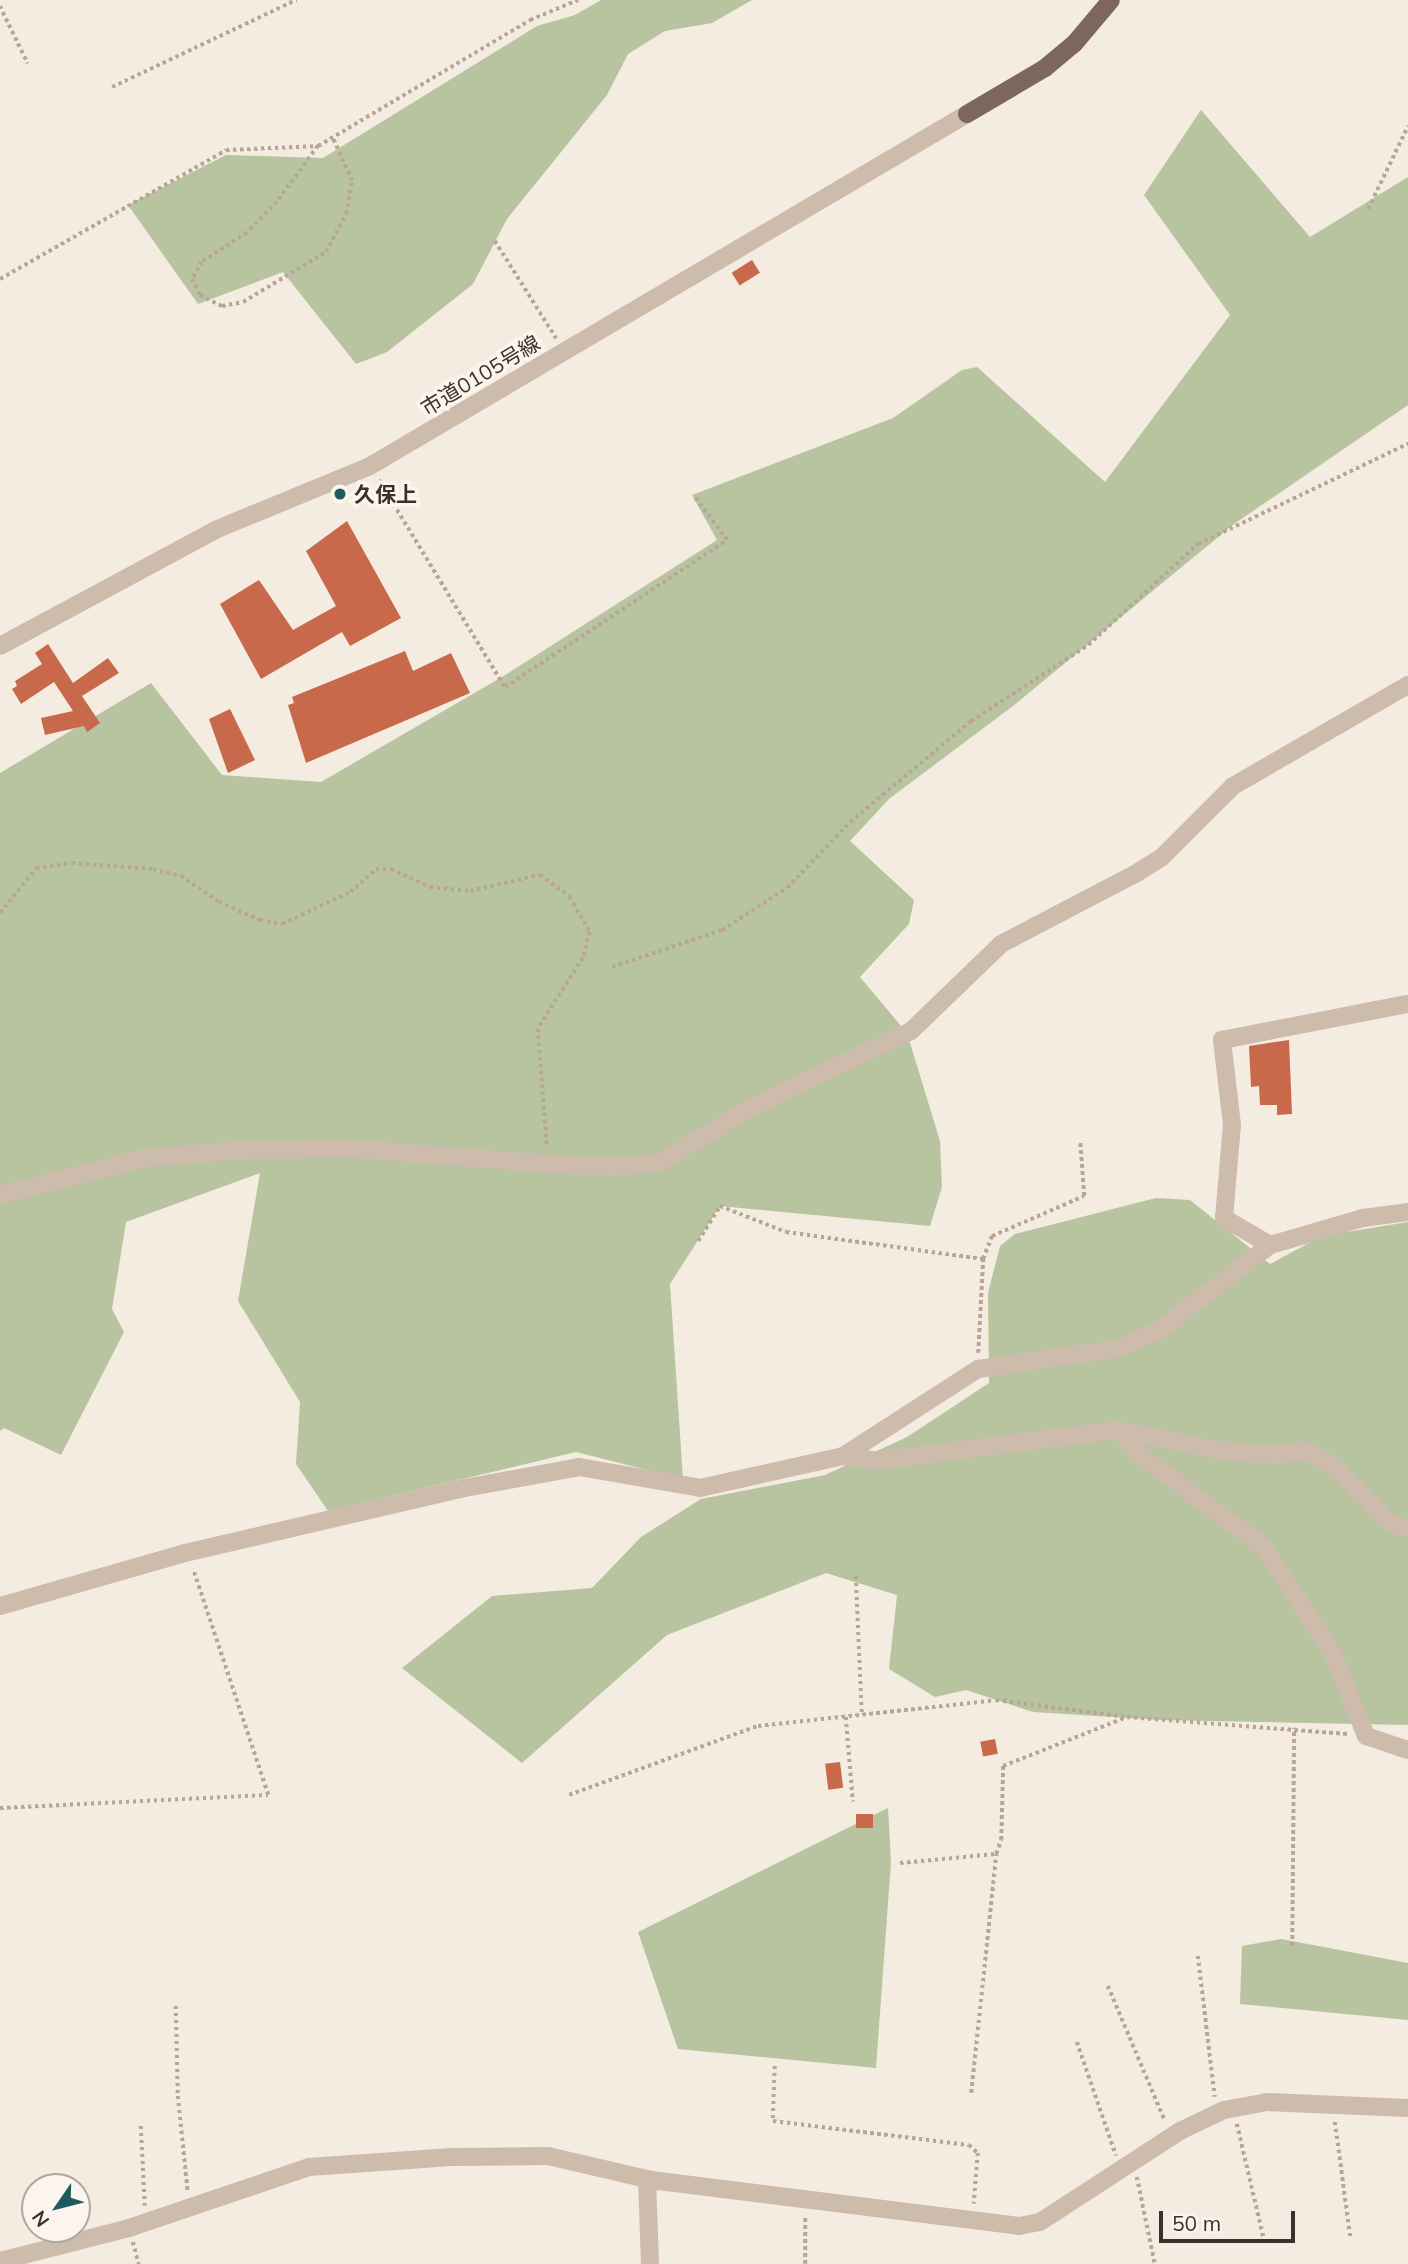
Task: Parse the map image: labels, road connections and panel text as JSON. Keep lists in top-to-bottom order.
{
  "streets": {
    "street": ["市道0105号線"]
  },
  "places": ["久保上"],
  "scale_bar": "50 m",
  "north": "bottom left"
}
